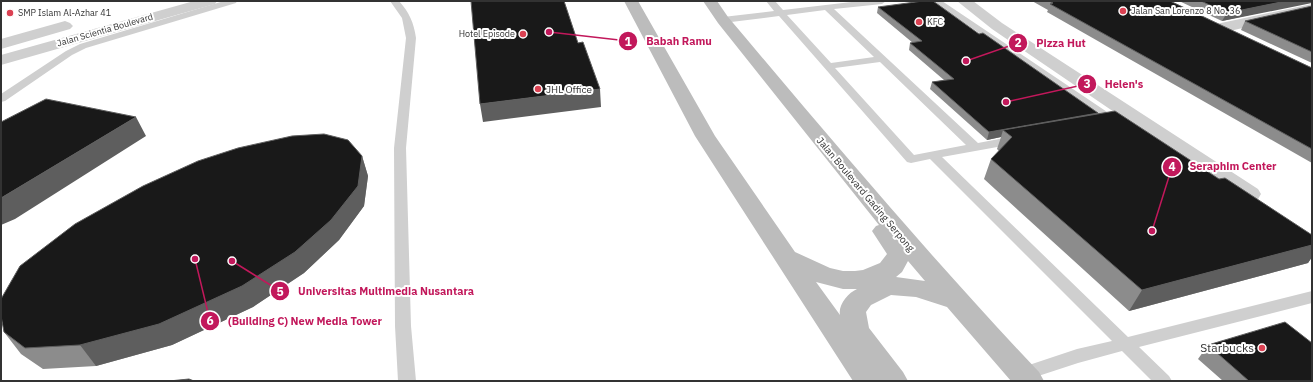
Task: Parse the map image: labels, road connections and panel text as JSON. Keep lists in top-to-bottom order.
{
  "streets": {
    "main road": ["Jalan Boulevard Gading Serpong"],
    "street": ["Jalan Scientia Boulevard"]
  },
  "places": [
    "Jalan San Lorenzo 8 No. 36",
    "SMP Islam Al-Azhar 41",
    "KFC",
    "Babah Ramu",
    "Hotel Episode",
    "Pizza Hut",
    "JHL Office",
    "Helen's",
    "Seraphim Center",
    "(Building C) New Media Tower",
    "Universitas Multimedia Nusantara",
    "Starbucks"
  ]
}
